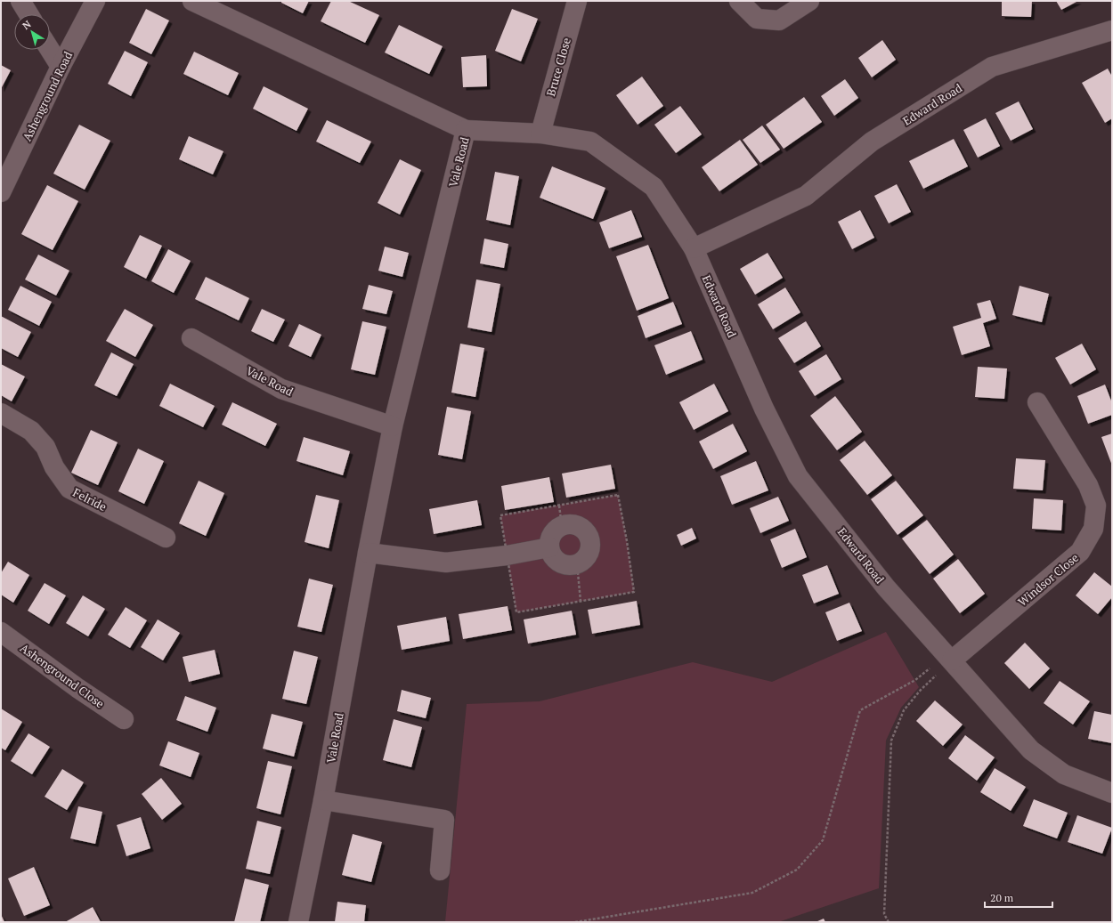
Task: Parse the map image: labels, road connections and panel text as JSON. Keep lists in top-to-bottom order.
{
  "streets": {
    "street": [
      "Bruce Close",
      "Ashenground Road",
      "Edward Road",
      "Vale Road",
      "Felride",
      "Windsor Close",
      "Ashenground Close"
    ]
  },
  "crossings": [
    ["Bruce Close", "Edward Road"],
    ["Edward Road", "Vale Road"],
    ["Edward Road", "Windsor Close"]
  ],
  "scale_bar": "20 m",
  "north": "top left"
}
